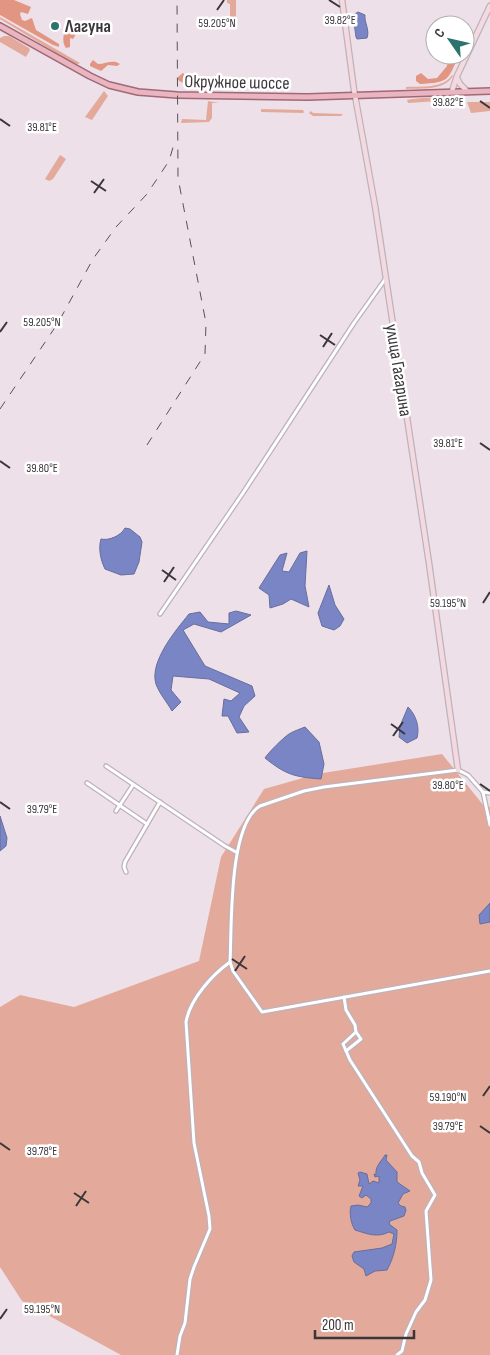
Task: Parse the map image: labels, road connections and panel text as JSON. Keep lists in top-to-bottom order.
{
  "streets": {
    "main road": ["Окружное шоссе"],
    "street": ["улица Гагарина"]
  },
  "crossings": [
    ["Окружное шоссе", "улица Гагарина"]
  ],
  "places": ["Лагуна"],
  "scale_bar": "200 m",
  "north": "top left",
  "coordinates": [
    "39.82°E",
    "59.205°N",
    "39.81°E",
    "39.80°E",
    "59.195°N",
    "39.79°E",
    "59.190°N",
    "39.78°E"
  ]
}
